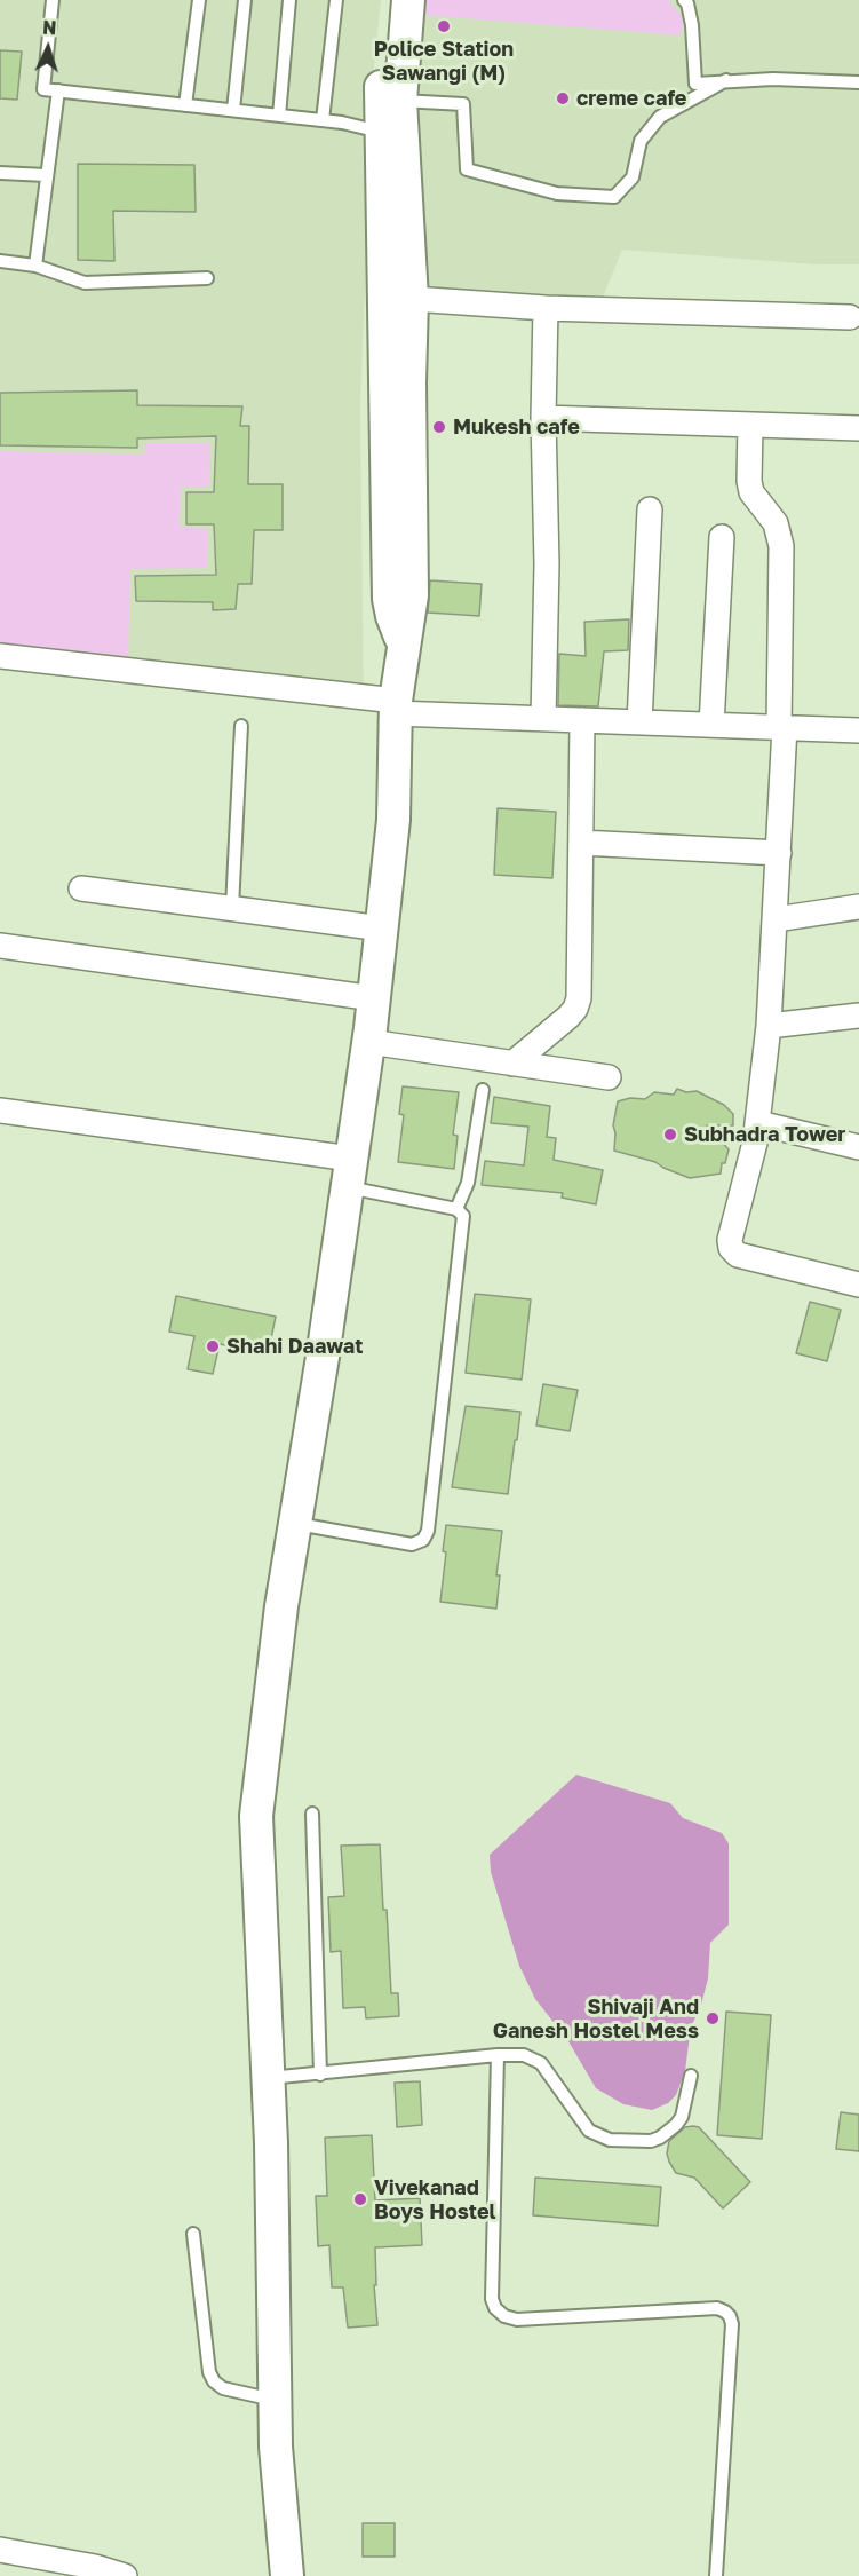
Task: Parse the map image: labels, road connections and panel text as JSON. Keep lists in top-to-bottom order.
{
  "places": [
    "Police Station Sawangi (M)",
    "creme cafe",
    "Mukesh cafe",
    "Subhadra Tower",
    "Shahi Daawat",
    "Shivaji And Ganesh Hostel Mess",
    "Vivekanad Boys Hostel"
  ],
  "north": "top"
}
